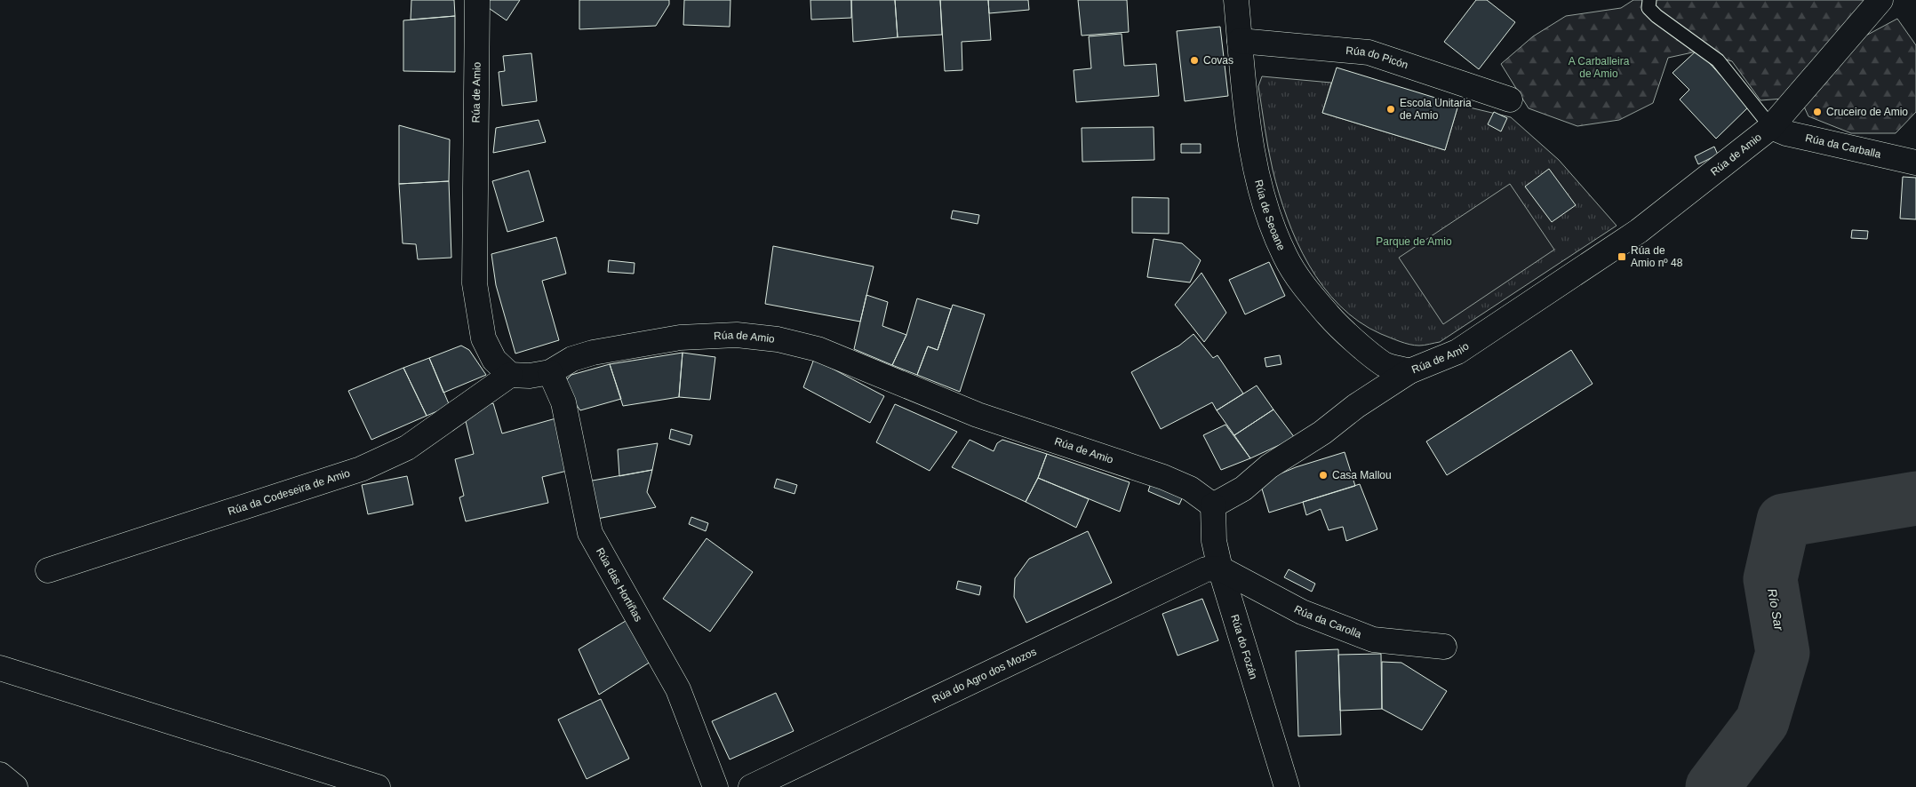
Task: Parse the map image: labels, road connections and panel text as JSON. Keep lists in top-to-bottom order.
{
  "streets": {
    "main road": [
      "Rúa do Picón",
      "Rúa de Amio",
      "Rúa da Carballa",
      "Rúa de Seoane",
      "Rúa da Codeseira de Amio",
      "Rúa das Hortiñas",
      "Rúa da Carolla",
      "Rúa do Fozán",
      "Rúa do Agro dos Mozos"
    ]
  },
  "crossings": [
    ["Rúa do Picón", "Rúa de Seoane"],
    ["Rúa de Amio", "Rúa da Carballa"],
    ["Rúa de Amio", "Rúa de Seoane"],
    ["Rúa de Amio", "Rúa da Codeseira de Amio"],
    ["Rúa de Amio", "Rúa das Hortiñas"],
    ["Rúa de Amio", "Rúa do Fozán"],
    ["Rúa da Carolla", "Rúa do Fozán"],
    ["Rúa da Carolla", "Rúa do Agro dos Mozos"],
    ["Rúa do Fozán", "Rúa do Agro dos Mozos"]
  ],
  "water": ["Río Sar"],
  "parks": ["A Carballeira de Amio", "Parque de Amio"],
  "places": {
    "other": [
      "Covas",
      "Escola Unitaria de Amio",
      "Cruceiro de Amio",
      "Casa Mallou"
    ],
    "transit": ["Rúa de Amio nº 48"]
  }
}
